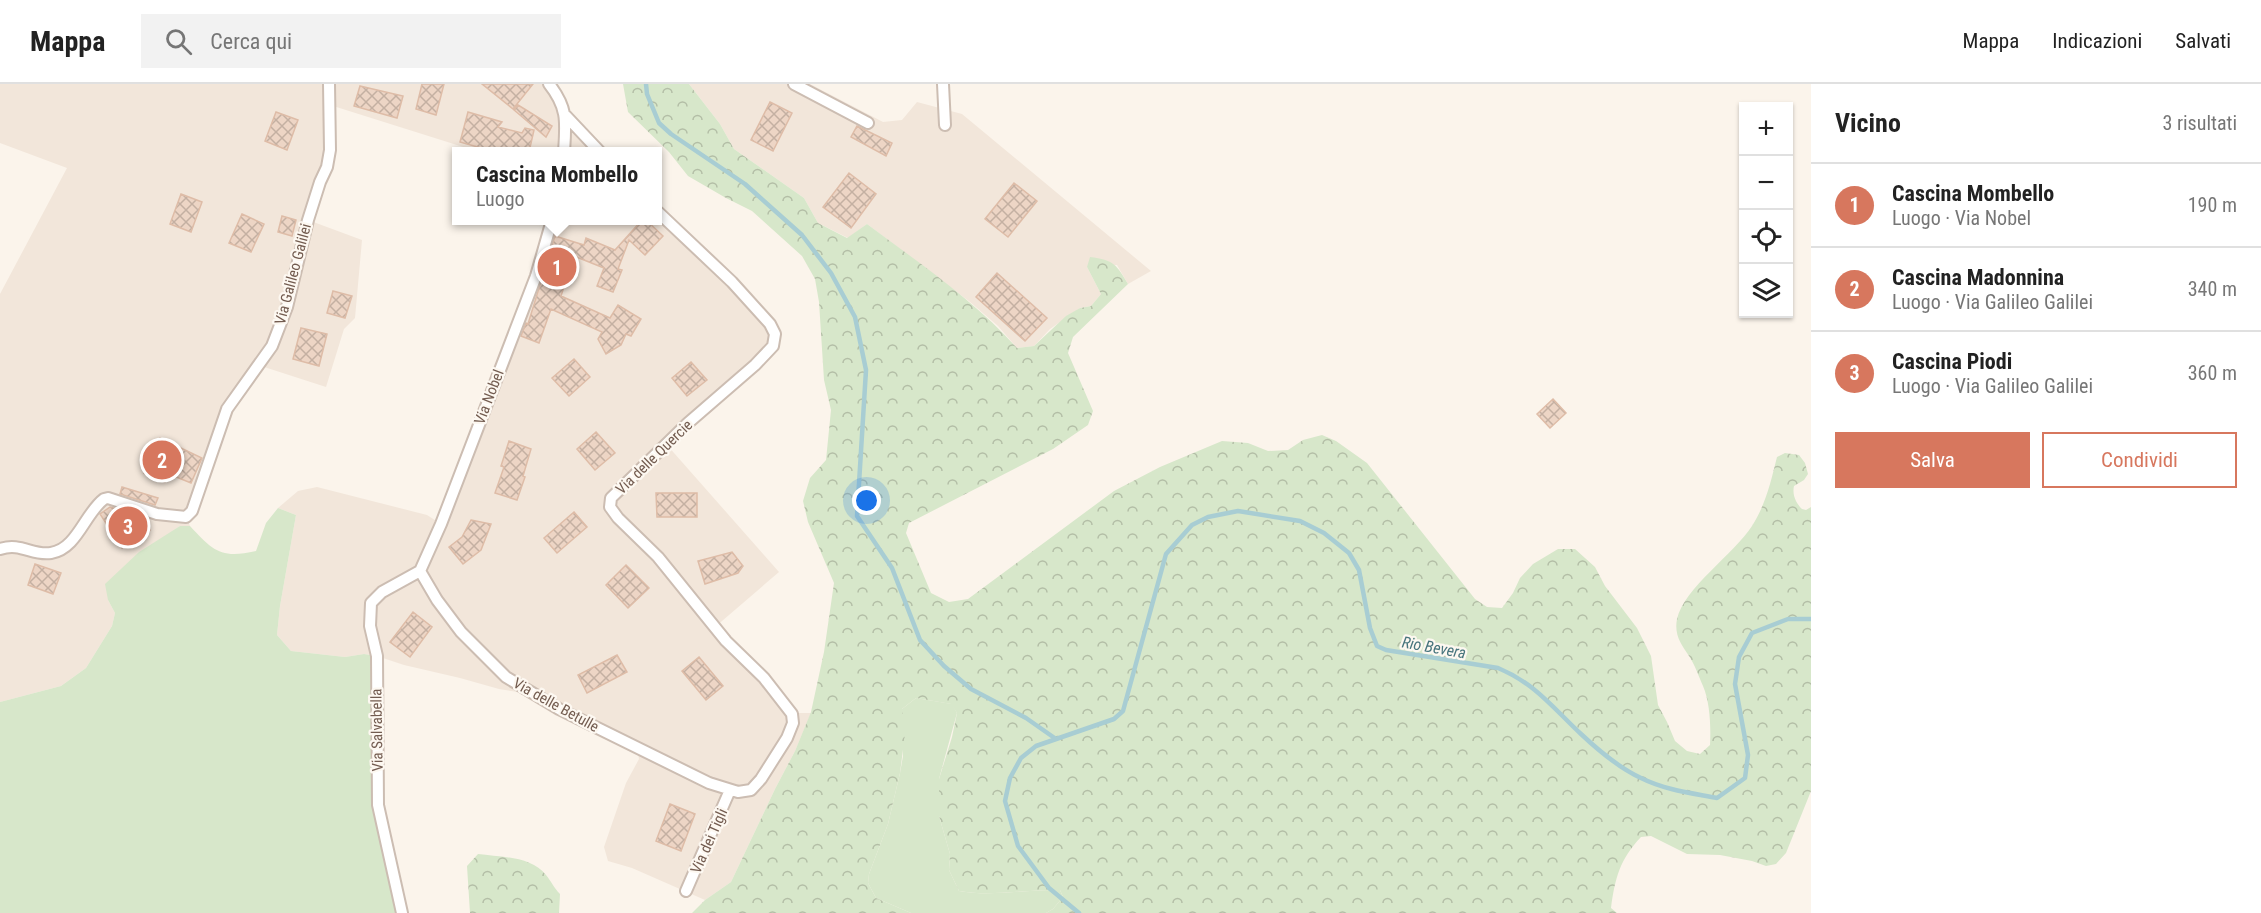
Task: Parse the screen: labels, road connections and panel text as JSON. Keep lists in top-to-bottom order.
{
  "streets": {
    "street": [
      "Via Galileo Galilei",
      "Via Nobel",
      "Via delle Quercie",
      "Via delle Betulle",
      "Via Salvabella",
      "Via dei Tigli"
    ]
  },
  "crossings": [
    ["Via Nobel", "Via delle Betulle"],
    ["Via Nobel", "Via Salvabella"],
    ["Via delle Quercie", "Via delle Betulle"],
    ["Via delle Quercie", "Via dei Tigli"],
    ["Via delle Betulle", "Via Salvabella"],
    ["Via delle Betulle", "Via dei Tigli"]
  ],
  "water": ["Rio Bevera"],
  "page": {
    "header": "Mappa",
    "search": "Cerca qui",
    "nav": ["Mappa", "Indicazioni", "Salvati"],
    "heading": ["Vicino", "3 risultati"],
    "map_buttons": ["+", "−"],
    "popup": ["Cascina Mombello", "Luogo"],
    "list": [
      {
        "mark": "1",
        "name": "Cascina Mombello",
        "note": "Luogo · Via Nobel",
        "value": "190 m"
      },
      {
        "mark": "2",
        "name": "Cascina Madonnina",
        "note": "Luogo · Via Galileo Galilei",
        "value": "340 m"
      },
      {
        "mark": "3",
        "name": "Cascina Piodi",
        "note": "Luogo · Via Galileo Galilei",
        "value": "360 m"
      }
    ],
    "pins": ["1", "2", "3"],
    "buttons": ["Salva", "Condividi"]
  }
}
